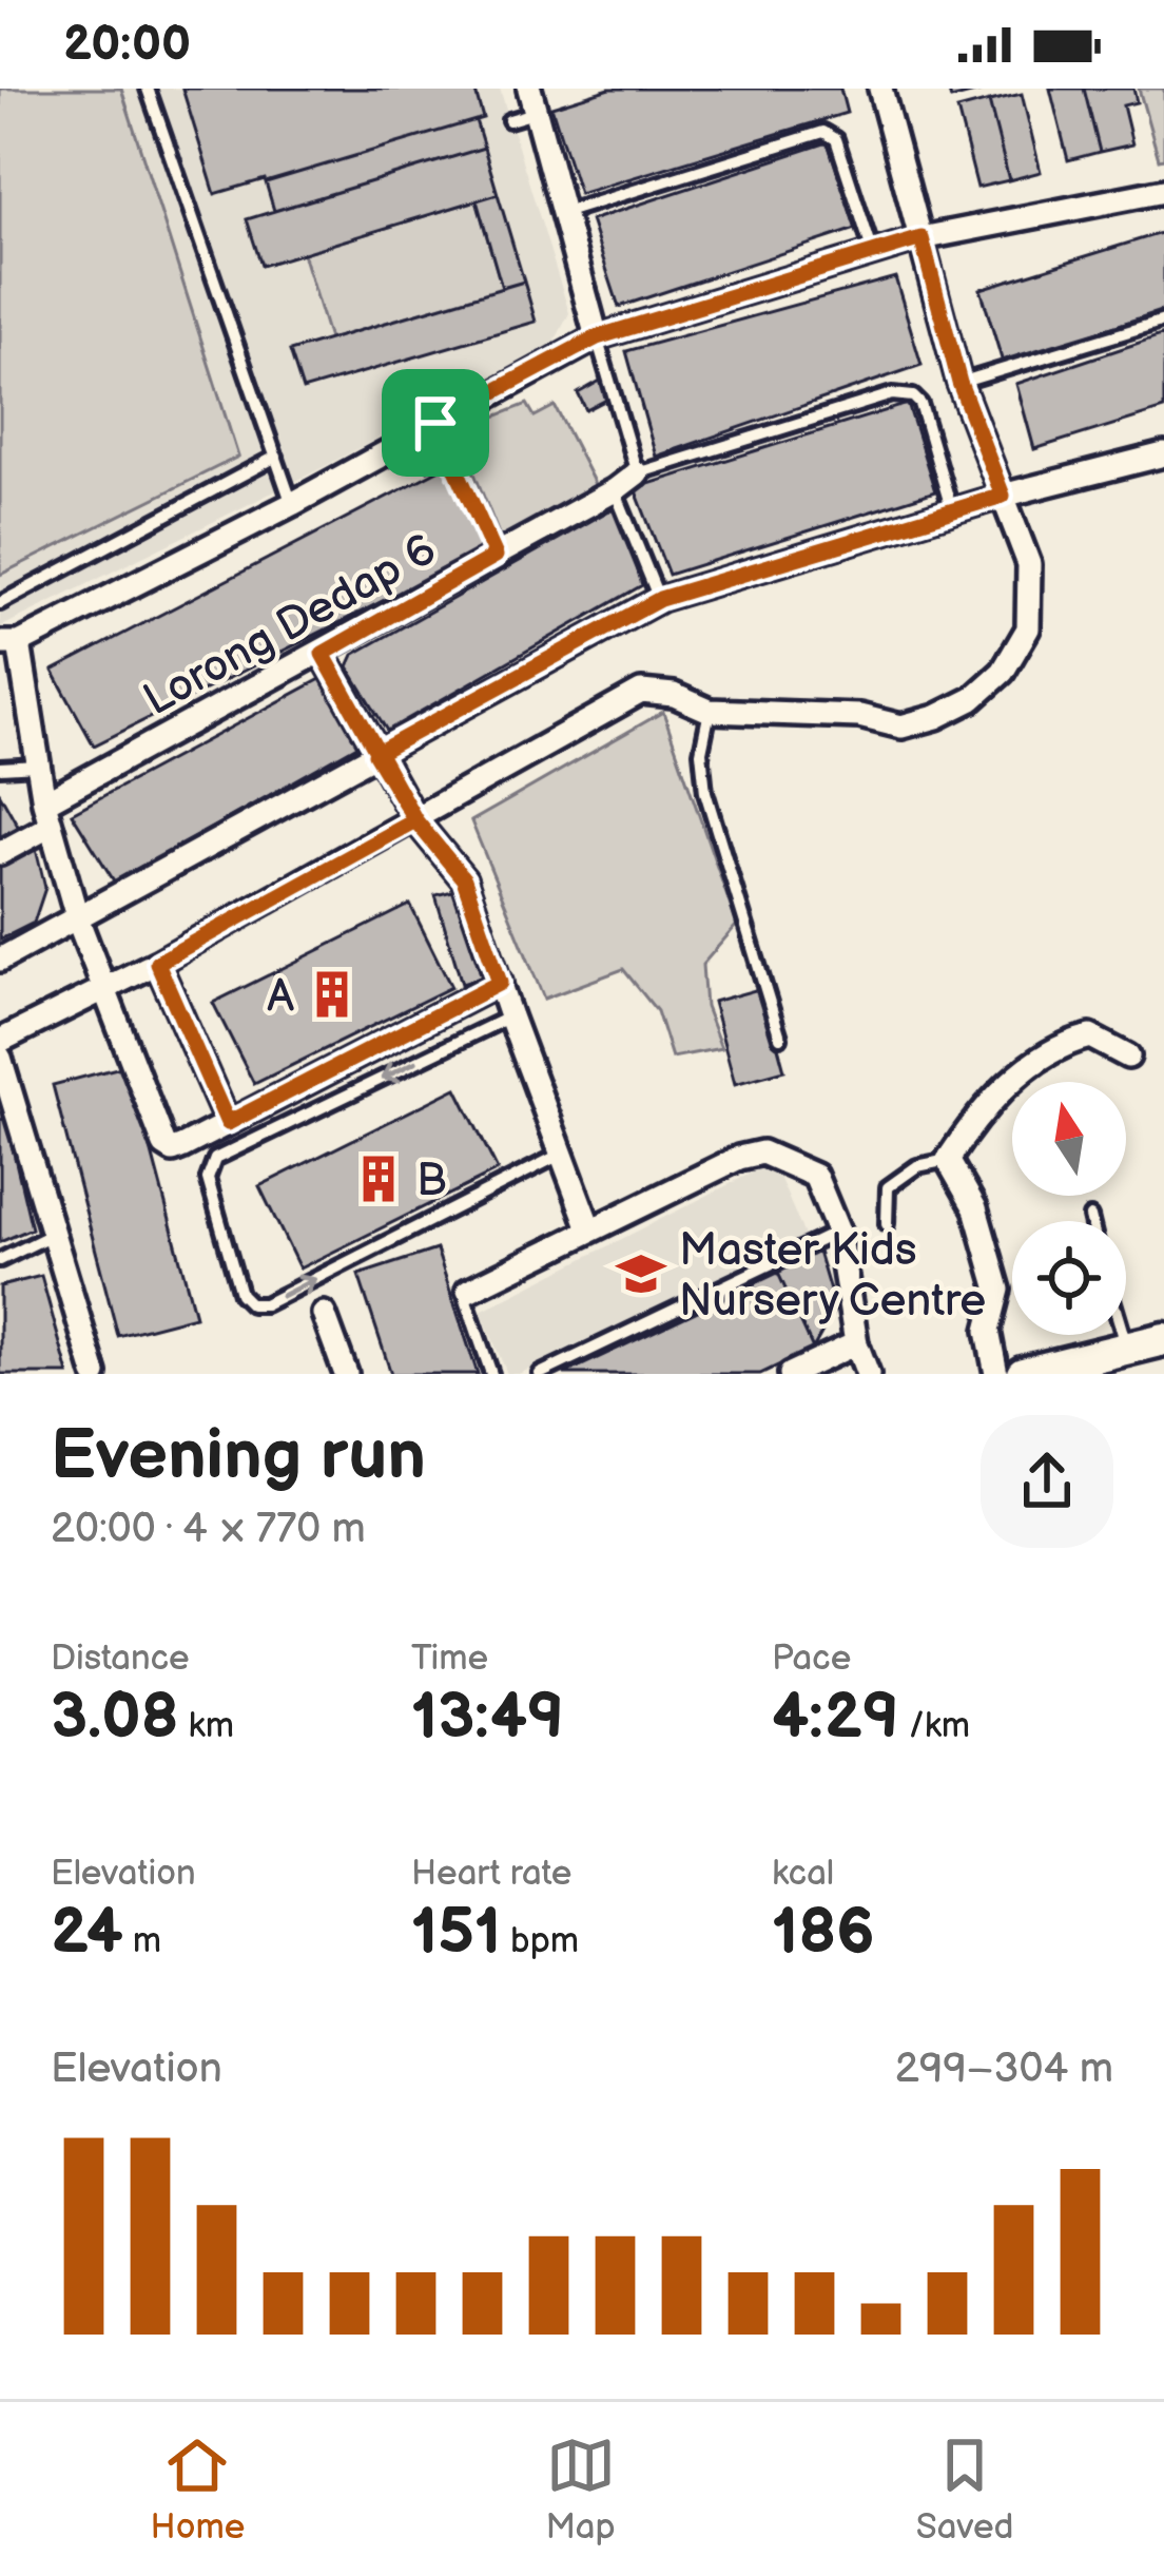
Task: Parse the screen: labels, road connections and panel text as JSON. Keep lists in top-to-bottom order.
{
  "streets": {
    "street": ["Lorong Dedap 6"]
  },
  "places": {
    "building": ["A", "B"],
    "school or university": ["Master Kids Nursery Centre"]
  },
  "north": "top",
  "page": {
    "status": "20:00",
    "heading": ["Evening run", "20:00 · 4 × 770 m"],
    "stats": [
      ["Distance", "3.08 km"],
      ["Time", "13:49"],
      ["Pace", "4:29 /km"],
      ["Elevation", "24 m"],
      ["Heart rate", "151 bpm"],
      ["kcal", "186"]
    ],
    "chart": ["Elevation", "299–304 m"],
    "tabs": ["Home", "Map", "Saved"]
  }
}
